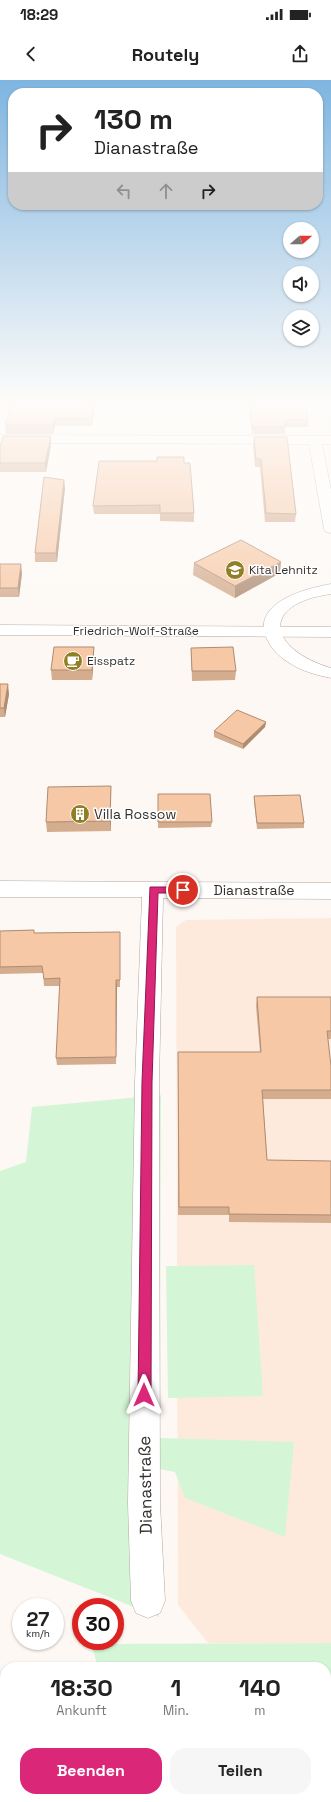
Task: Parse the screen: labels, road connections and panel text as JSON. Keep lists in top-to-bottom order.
{
  "streets": {
    "street": ["Friedrich-Wolf-Straße", "Dianastraße"]
  },
  "places": {
    "school or university": ["Kita Lehnitz"],
    "cafe": ["Eisspatz"],
    "building": ["Villa Rossow"]
  },
  "north": "right",
  "page": {
    "status": "18:29",
    "header": "Routely",
    "turn": ["130 m", "Dianastraße"],
    "speed": "27 km/h",
    "limit": "30",
    "eta": [
      "18:30",
      "Ankunft",
      "1",
      "Min.",
      "140",
      "m"
    ],
    "buttons": ["Beenden", "Teilen"]
  }
}
